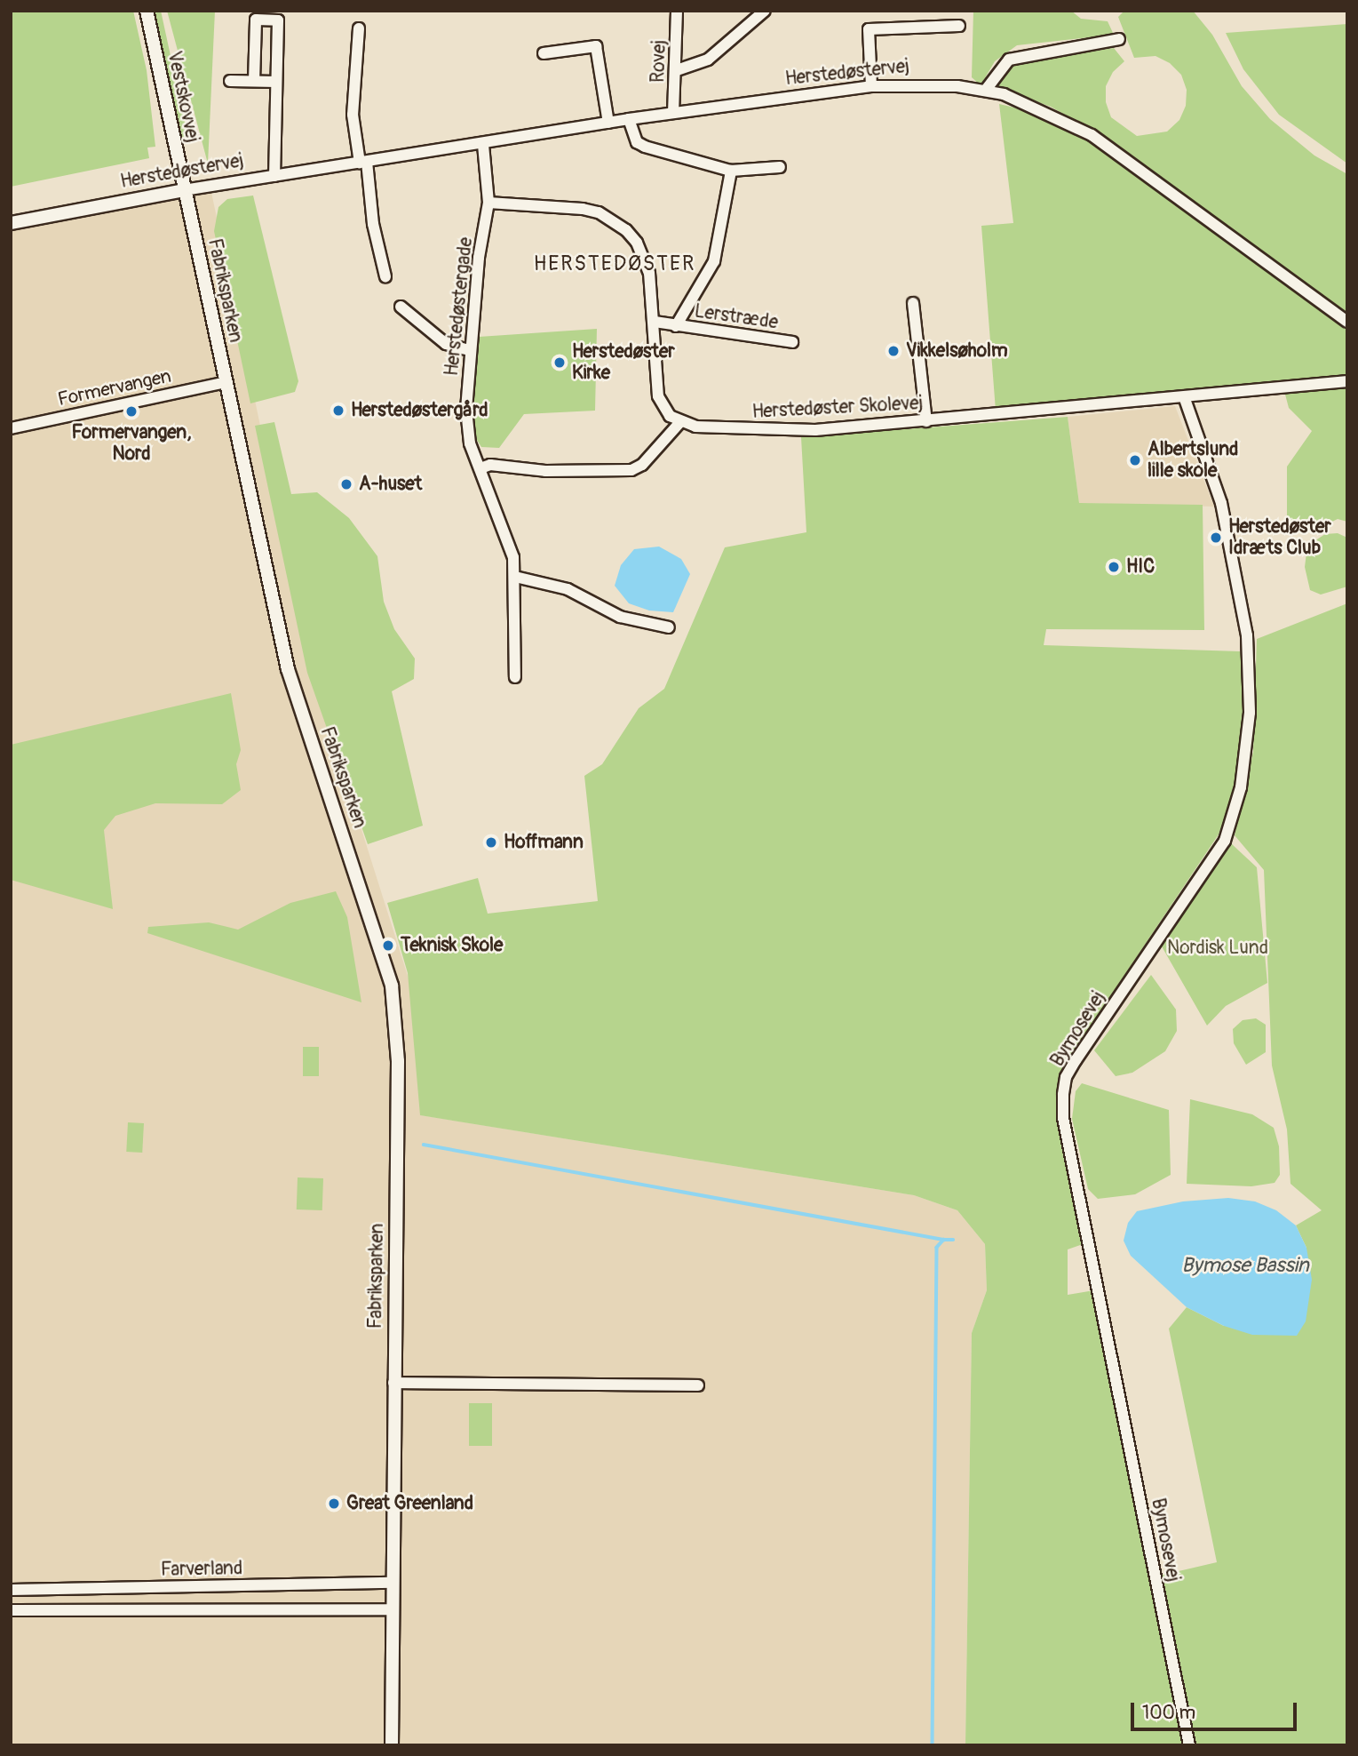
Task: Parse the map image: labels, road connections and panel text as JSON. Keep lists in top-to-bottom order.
{
  "streets": {
    "street": [
      "Rovej",
      "Herstedøstervej",
      "Vestskovvej",
      "Fabriksparken",
      "Herstedøstergade",
      "Lerstræde",
      "Formervangen",
      "Herstedøster Skolevej",
      "Bymosevej",
      "Farverland"
    ]
  },
  "crossings": [
    ["Rovej", "Herstedøstervej"],
    ["Herstedøstervej", "Vestskovvej"],
    ["Herstedøstervej", "Fabriksparken"],
    ["Herstedøstervej", "Herstedøstergade"],
    ["Vestskovvej", "Fabriksparken"],
    ["Fabriksparken", "Formervangen"],
    ["Fabriksparken", "Farverland"],
    ["Herstedøster Skolevej", "Bymosevej"]
  ],
  "districts": ["HERSTEDØSTER"],
  "water": ["Bymose Bassin"],
  "parks": ["Nordisk Lund"],
  "places": [
    "Vikkelsøholm",
    "Herstedøster Kirke",
    "Herstedøstergård",
    "Formervangen, Nord",
    "Albertslund lille skole",
    "A-huset",
    "Herstedøster Idræts Club",
    "HIC",
    "Hoffmann",
    "Teknisk Skole",
    "Great Greenland"
  ],
  "scale_bar": "100 m"
}
